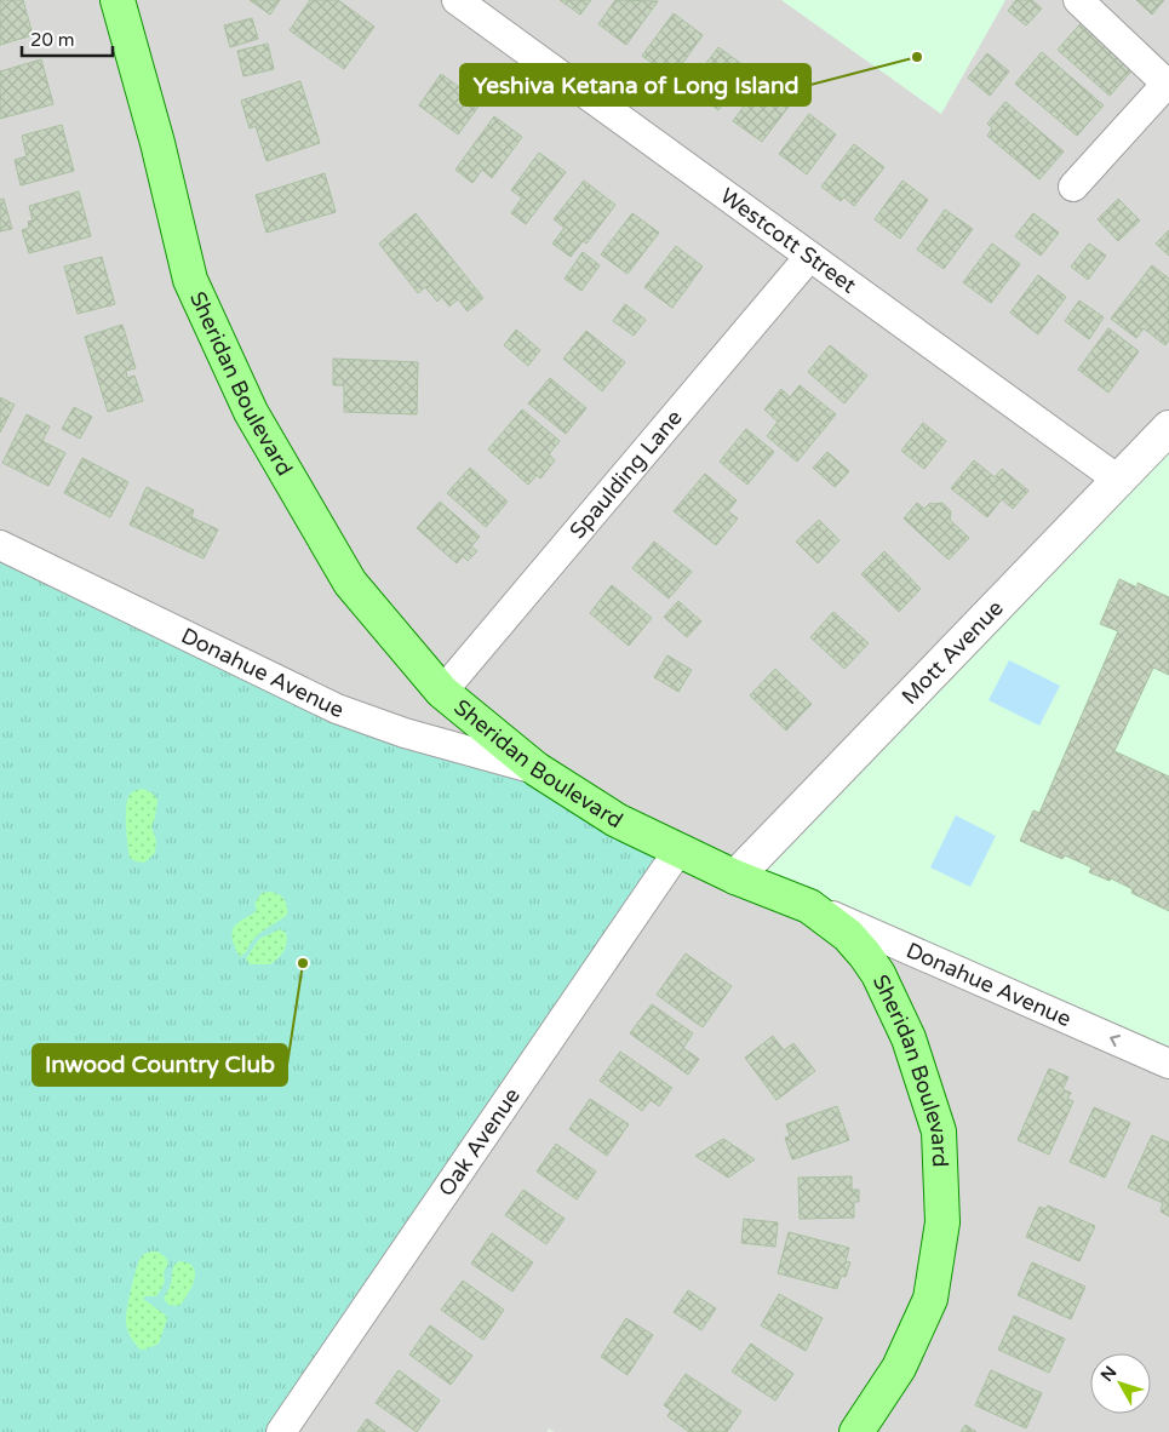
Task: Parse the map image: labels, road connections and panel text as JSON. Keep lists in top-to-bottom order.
{
  "streets": {
    "main road": ["Sheridan Boulevard"],
    "street": [
      "Westcott Street",
      "Spaulding Lane",
      "Mott Avenue",
      "Donahue Avenue",
      "Oak Avenue"
    ]
  },
  "crossings": [
    ["Westcott Street", "Spaulding Lane"],
    ["Westcott Street", "Mott Avenue"],
    ["Sheridan Boulevard", "Spaulding Lane"],
    ["Sheridan Boulevard", "Mott Avenue"],
    ["Sheridan Boulevard", "Donahue Avenue"],
    ["Sheridan Boulevard", "Oak Avenue"]
  ],
  "one_way": ["Donahue Avenue"],
  "places": ["Yeshiva Ketana of Long Island", "Inwood Country Club"],
  "scale_bar": "20 m",
  "north": "top left"
}
